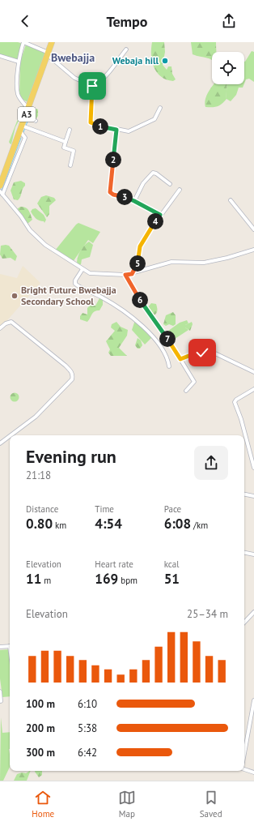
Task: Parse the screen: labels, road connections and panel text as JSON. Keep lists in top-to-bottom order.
{
  "streets": {
    "main road": ["A3"]
  },
  "districts": ["Bwebajja"],
  "places": ["Webaja hill", "Bright Future Bwebajja Secondary School"],
  "page": {
    "header": "Tempo",
    "pins": [
      "1",
      "2",
      "3",
      "4",
      "5",
      "6",
      "7"
    ],
    "heading": ["Evening run", "21:18"],
    "stats": [
      ["Distance", "0.80 km"],
      ["Time", "4:54"],
      ["Pace", "6:08 /km"],
      ["Elevation", "11 m"],
      ["Heart rate", "169 bpm"],
      ["kcal", "51"]
    ],
    "chart": ["Elevation", "25–34 m"],
    "list": [
      {
        "name": "100 m",
        "note": "6:10"
      },
      {
        "name": "200 m",
        "note": "5:38"
      },
      {
        "name": "300 m",
        "note": "6:42"
      }
    ],
    "tabs": ["Home", "Map", "Saved"]
  }
}
